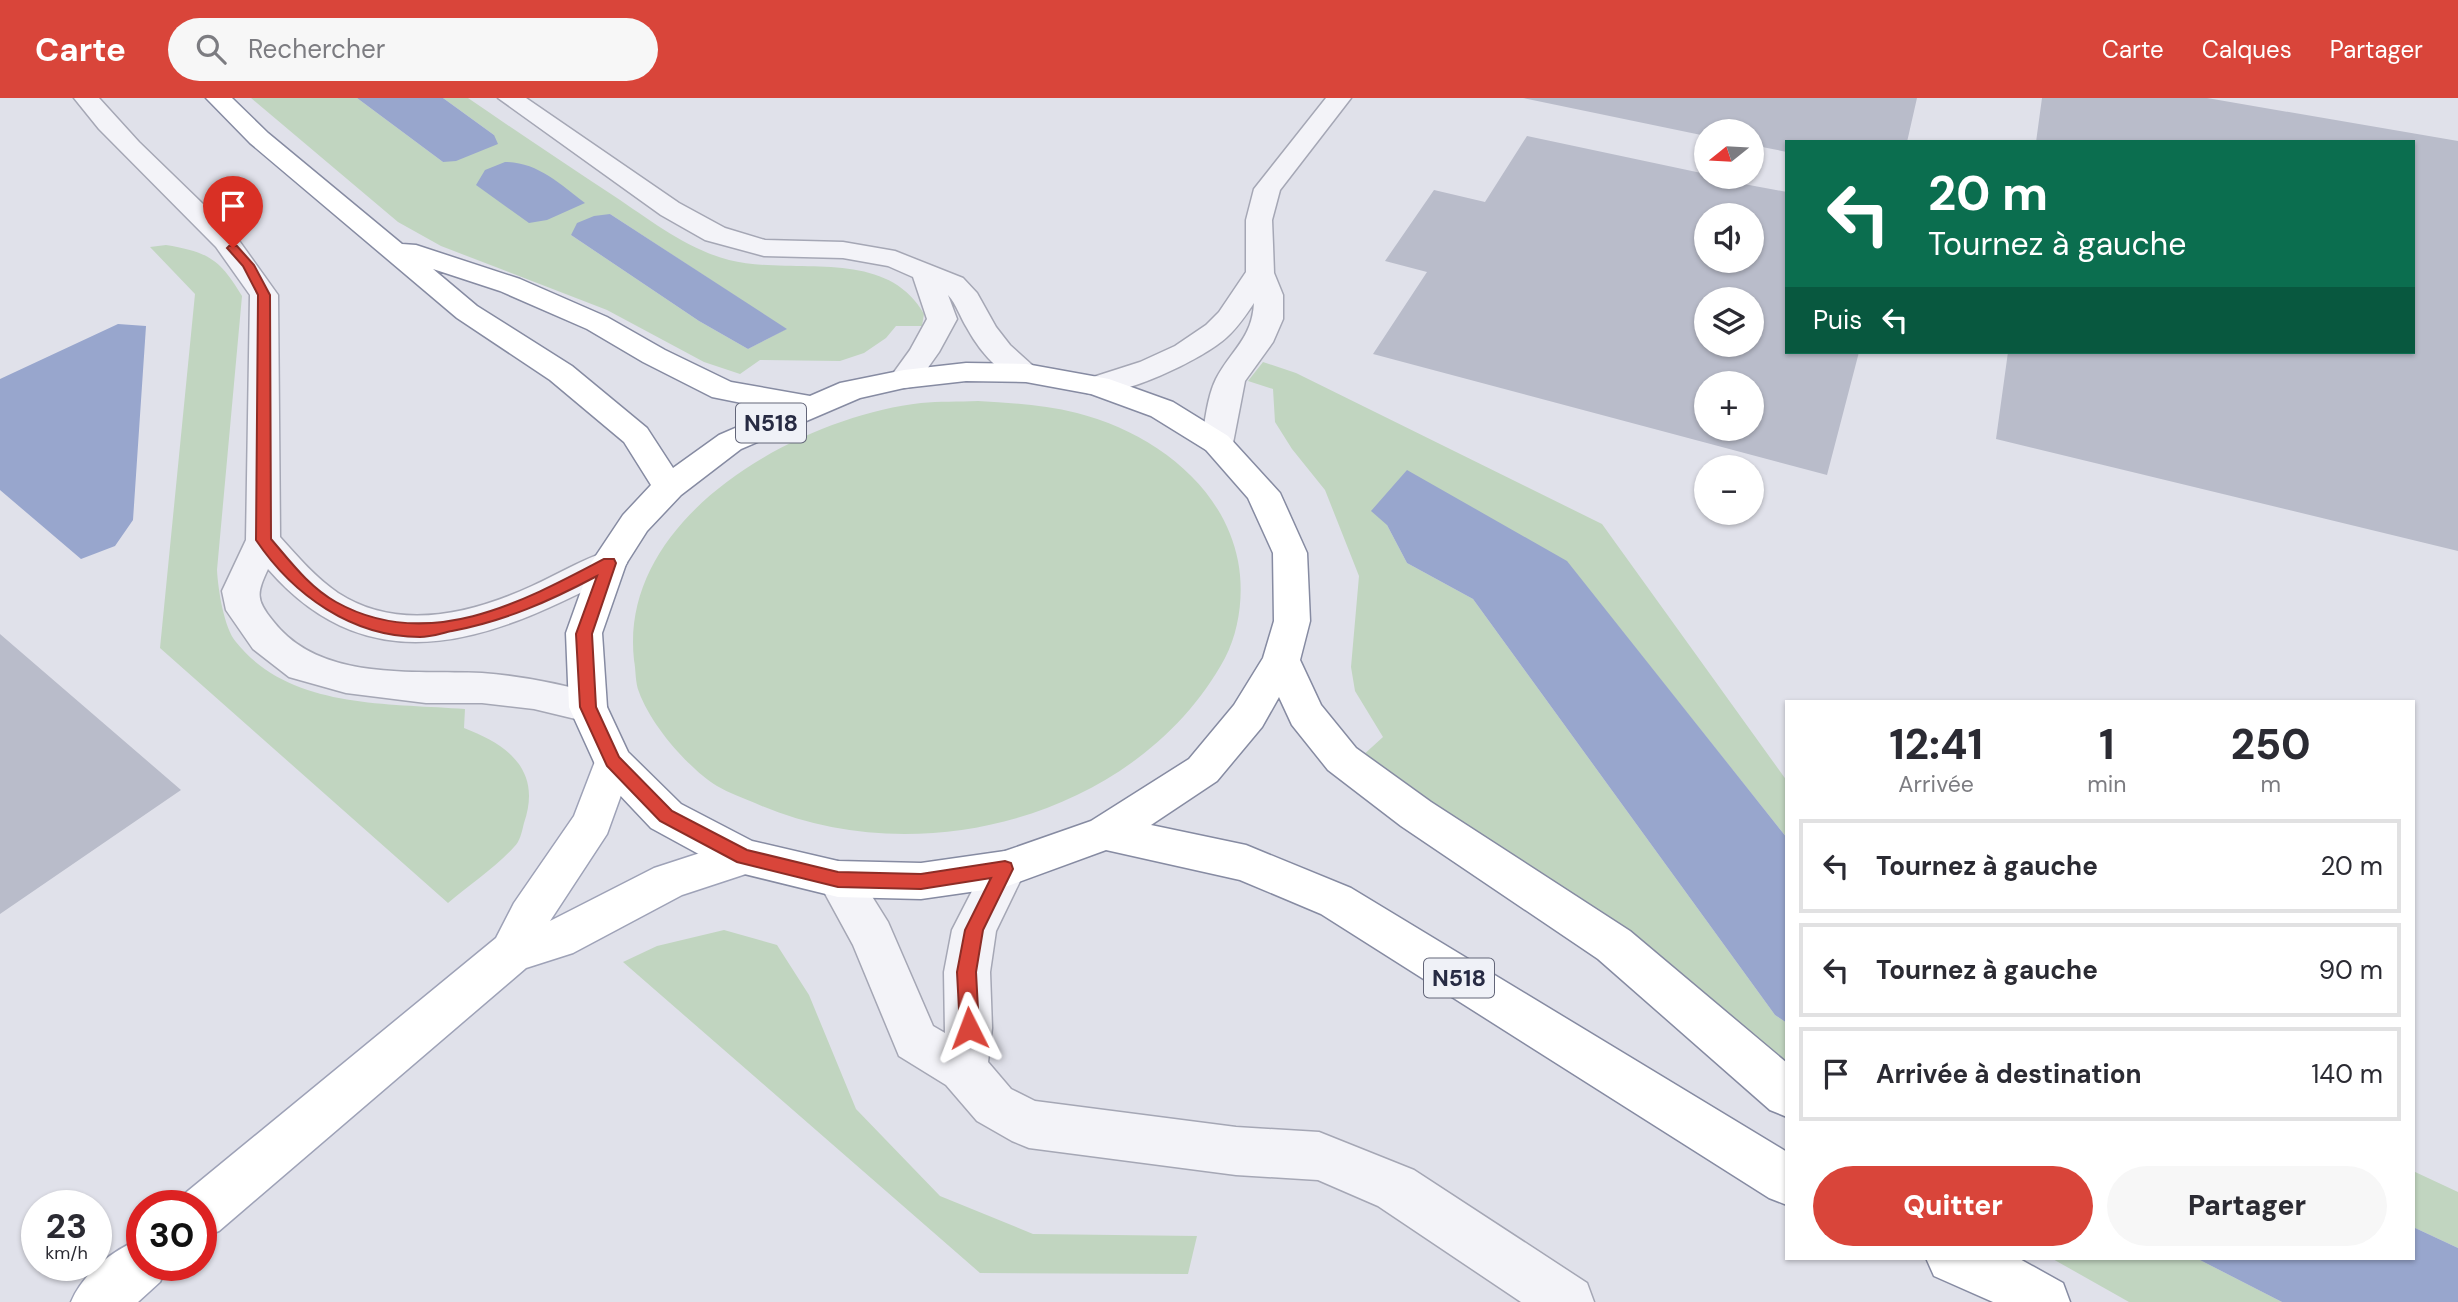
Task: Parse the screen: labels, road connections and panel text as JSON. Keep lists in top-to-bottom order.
{
  "streets": {
    "main road": ["N518"]
  },
  "north": "left",
  "page": {
    "header": "Carte",
    "search": "Rechercher",
    "nav": ["Carte", "Calques", "Partager"],
    "map_buttons": ["+", "−"],
    "turn": ["20 m", "Tournez à gauche"],
    "then": "Puis",
    "eta": [
      "12:41",
      "Arrivée",
      "1",
      "min",
      "250",
      "m"
    ],
    "list": [
      {
        "name": "Tournez à gauche",
        "value": "20 m"
      },
      {
        "name": "Tournez à gauche",
        "value": "90 m"
      },
      {
        "name": "Arrivée à destination",
        "value": "140 m"
      }
    ],
    "buttons": ["Quitter", "Partager"],
    "speed": "23 km/h",
    "limit": "30"
  }
}
